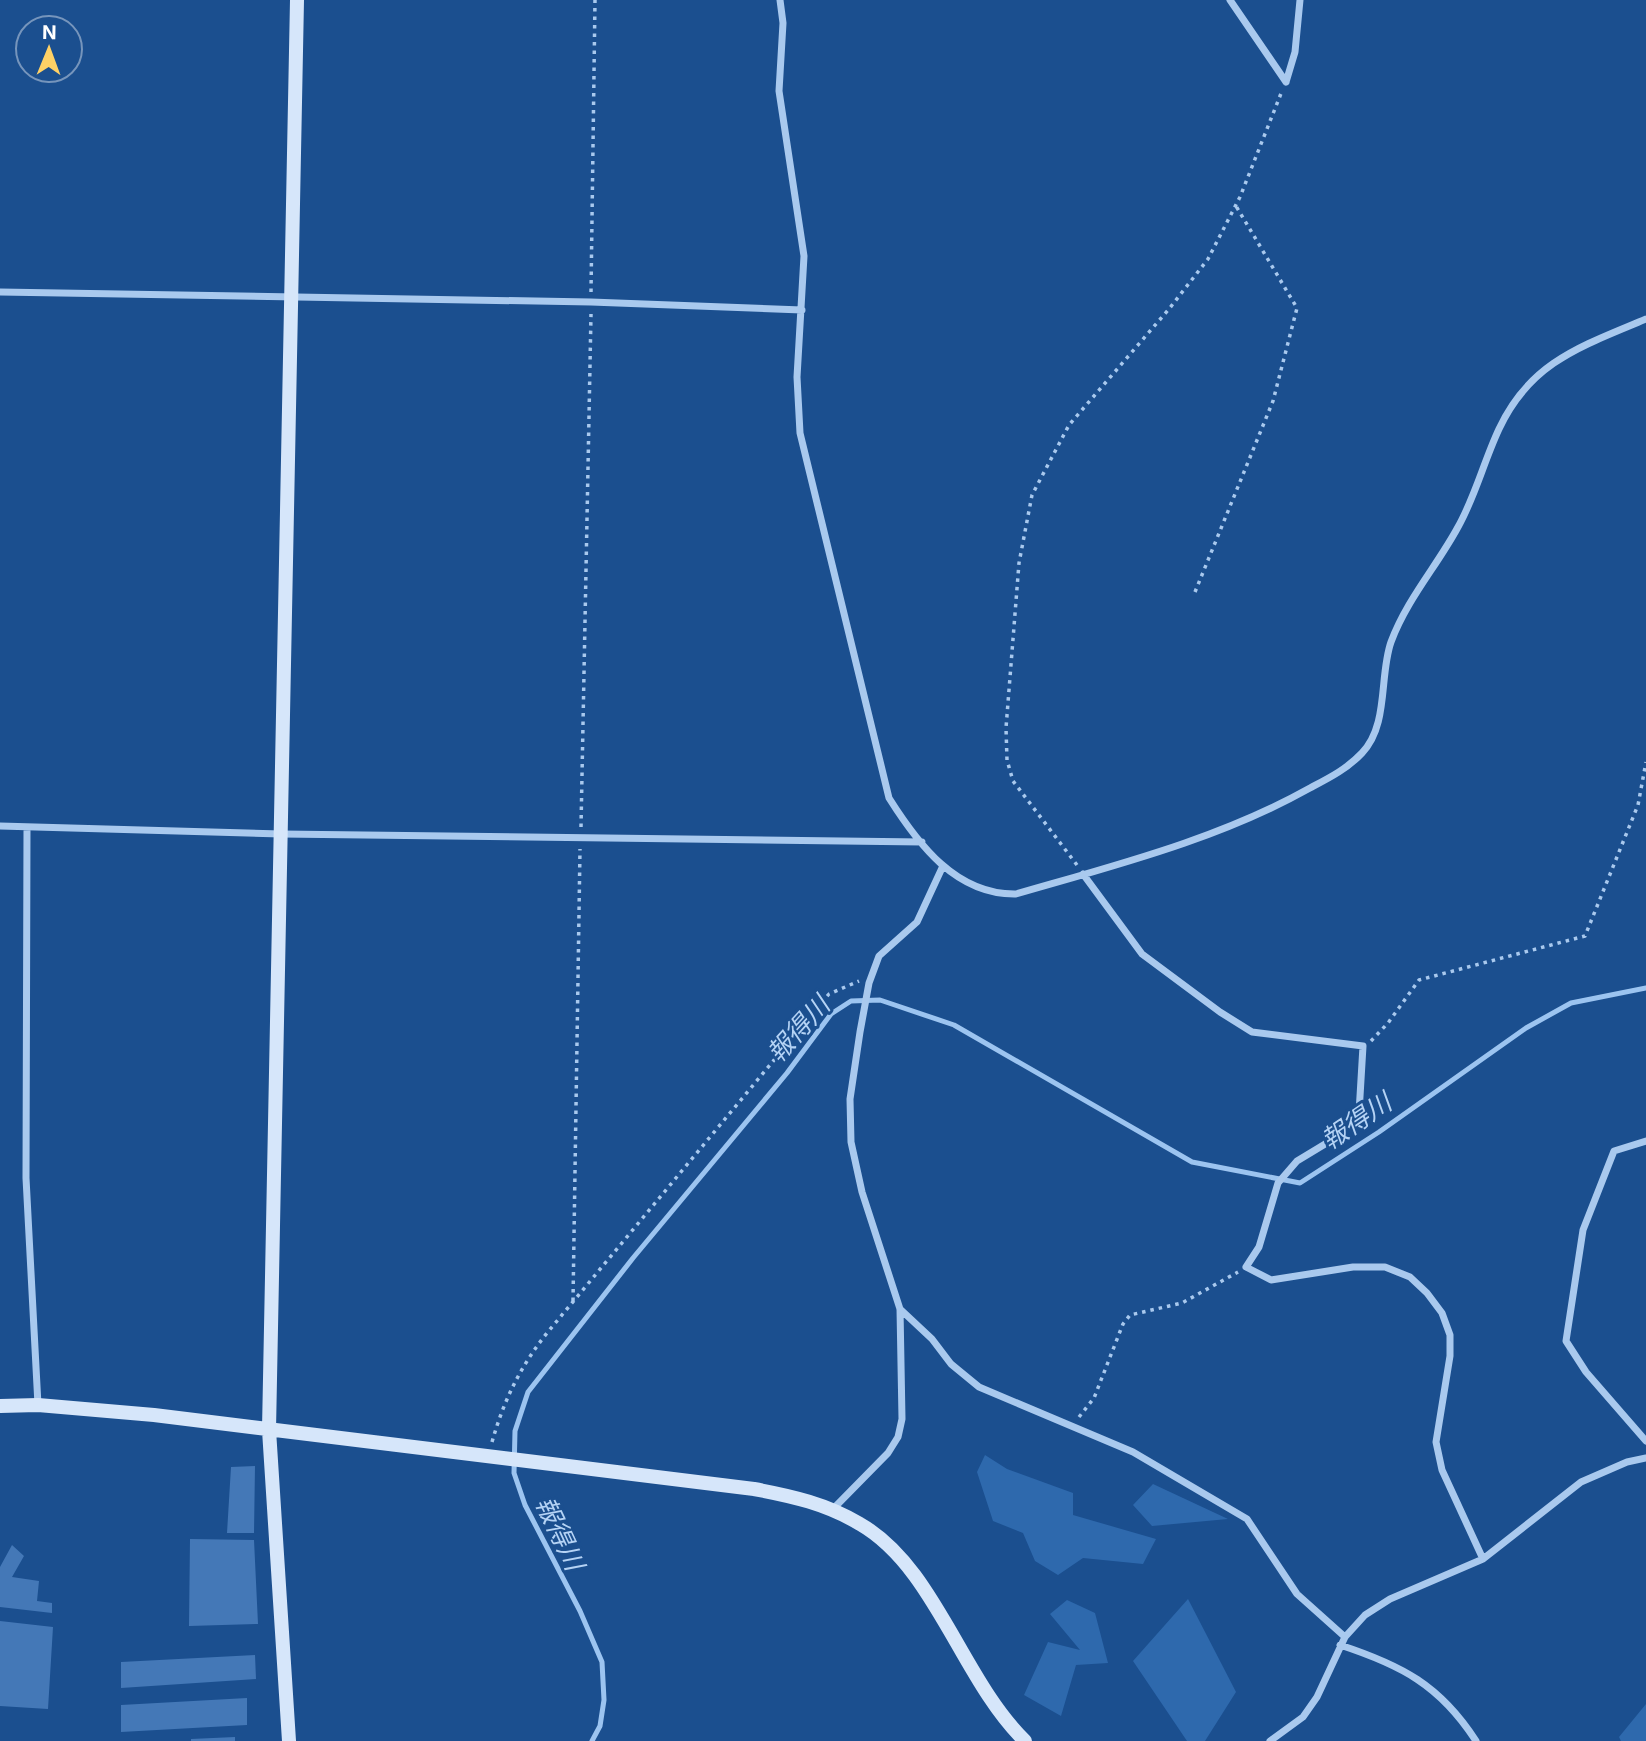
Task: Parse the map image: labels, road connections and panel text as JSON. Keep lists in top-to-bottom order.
{
  "water": ["報得川"],
  "north": "top"
}
